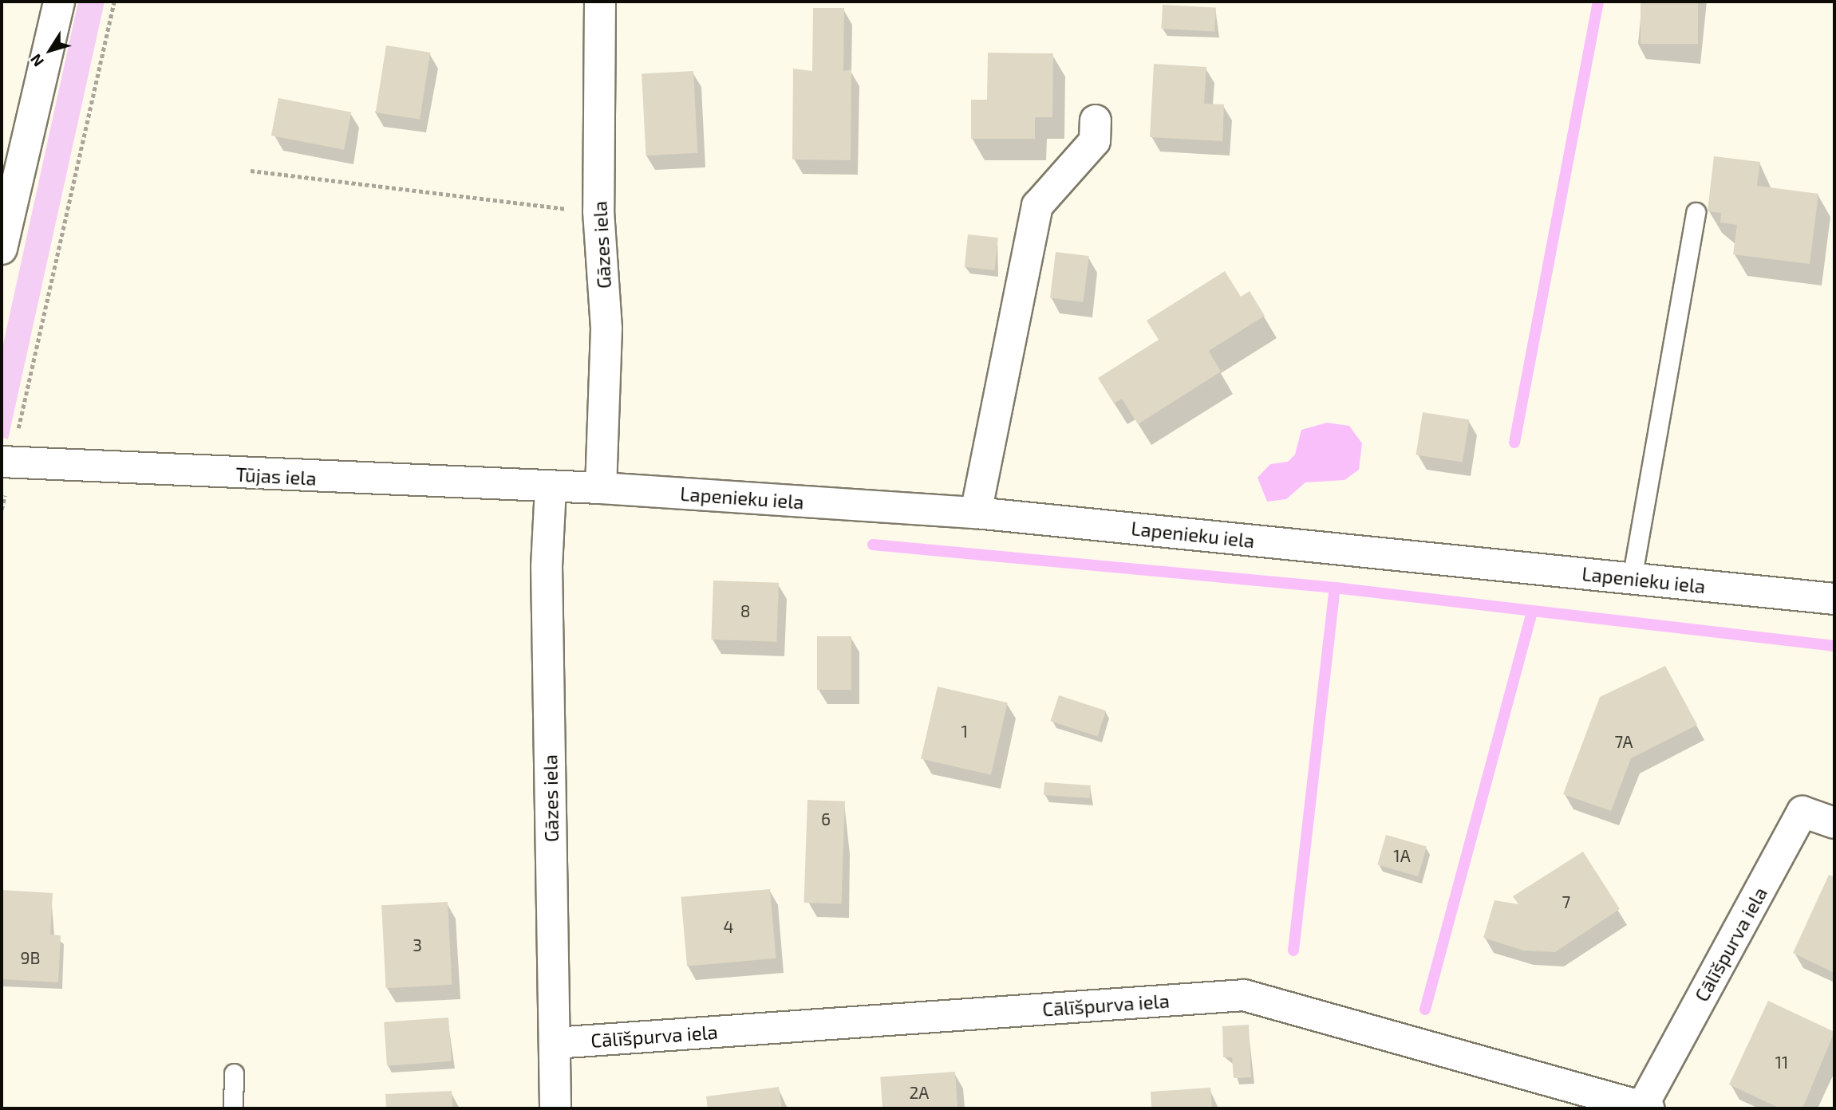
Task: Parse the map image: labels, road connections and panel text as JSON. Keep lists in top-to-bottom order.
{
  "streets": {
    "street": [
      "Gāzes iela",
      "Tūjas iela",
      "Lapenieku iela",
      "Cālīšpurva iela"
    ]
  },
  "crossings": [
    ["Gāzes iela", "Tūjas iela"],
    ["Gāzes iela", "Lapenieku iela"],
    ["Gāzes iela", "Cālīšpurva iela"],
    ["Tūjas iela", "Lapenieku iela"]
  ],
  "house_numbers": [
    "8",
    "1",
    "7A",
    "6",
    "1A",
    "7",
    "4",
    "3",
    "9B",
    "11",
    "2A"
  ],
  "north": "bottom left"
}
